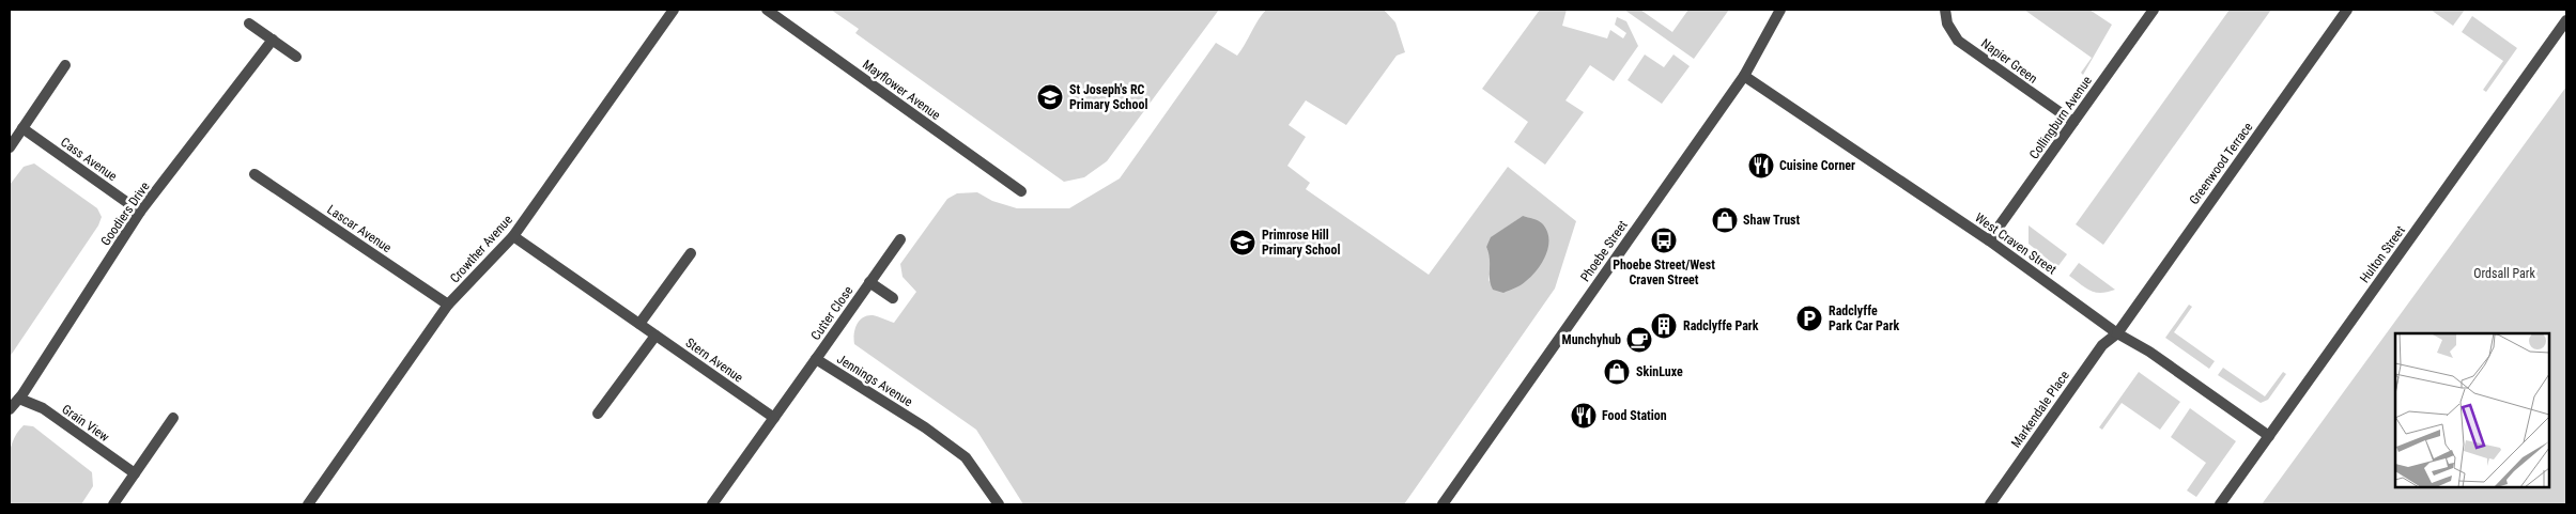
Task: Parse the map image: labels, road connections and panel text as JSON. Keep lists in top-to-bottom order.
{
  "streets": {
    "street": [
      "Napier Green",
      "Mayflower Avenue",
      "Collingburn Avenue",
      "Cass Avenue",
      "Greenwood Terrace",
      "Goodiers Drive",
      "Lascar Avenue",
      "West Craven Street",
      "Crowther Avenue",
      "Phoebe Street",
      "Hulton Street",
      "Cutter Close",
      "Stern Avenue",
      "Jennings Avenue",
      "Markendale Place",
      "Grain View"
    ]
  },
  "crossings": [
    ["Napier Green", "Collingburn Avenue"],
    ["Collingburn Avenue", "West Craven Street"],
    ["Cass Avenue", "Goodiers Drive"],
    ["Greenwood Terrace", "West Craven Street"],
    ["Greenwood Terrace", "Markendale Place"],
    ["Goodiers Drive", "Grain View"],
    ["Lascar Avenue", "Crowther Avenue"],
    ["West Craven Street", "Phoebe Street"],
    ["West Craven Street", "Hulton Street"],
    ["West Craven Street", "Markendale Place"],
    ["Crowther Avenue", "Stern Avenue"],
    ["Cutter Close", "Jennings Avenue"],
    ["Stern Avenue", "Jennings Avenue"]
  ],
  "parks": ["Ordsall Park"],
  "places": {
    "school or university": ["St Joseph's RC Primary School", "Primrose Hill Primary School"],
    "restaurant": ["Cuisine Corner", "Food Station"],
    "shop": ["Shaw Trust", "SkinLuxe"],
    "bus stop": ["Phoebe Street/West Craven Street"],
    "parking": ["Radclyffe Park Car Park"],
    "building": ["Radclyffe Park"],
    "cafe": ["Munchyhub"]
  }
}
